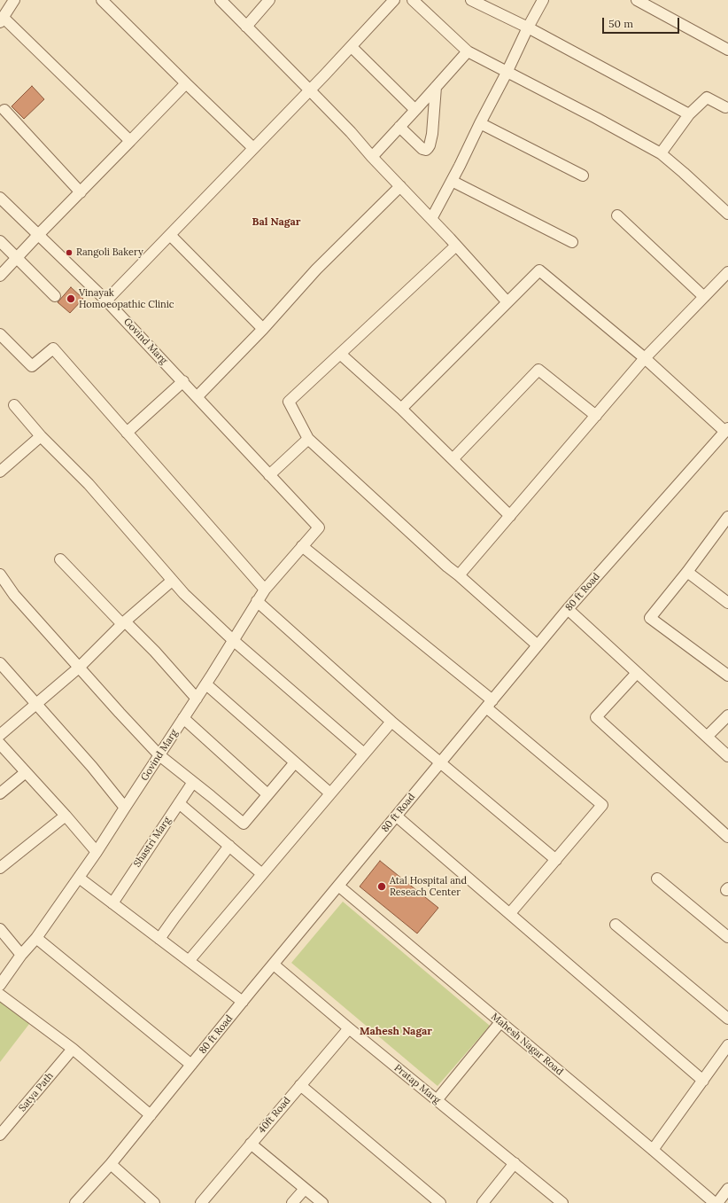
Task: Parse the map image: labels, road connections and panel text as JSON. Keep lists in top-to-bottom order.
{
  "streets": {
    "street": [
      "Govind Marg",
      "80 ft Road",
      "Shastri Marg",
      "Mahesh Nagar Road",
      "Pratap Marg",
      "Satya Path",
      "40ft Road"
    ]
  },
  "crossings": [
    ["80 ft Road", "Mahesh Nagar Road"],
    ["80 ft Road", "Pratap Marg"],
    ["Pratap Marg", "40ft Road"]
  ],
  "districts": ["Bal Nagar", "Mahesh Nagar"],
  "places": ["Rangoli Bakery", "Vinayak Homoeopathic Clinic", "Atal Hospital and Reseach Center"],
  "scale_bar": "50 m"
}
